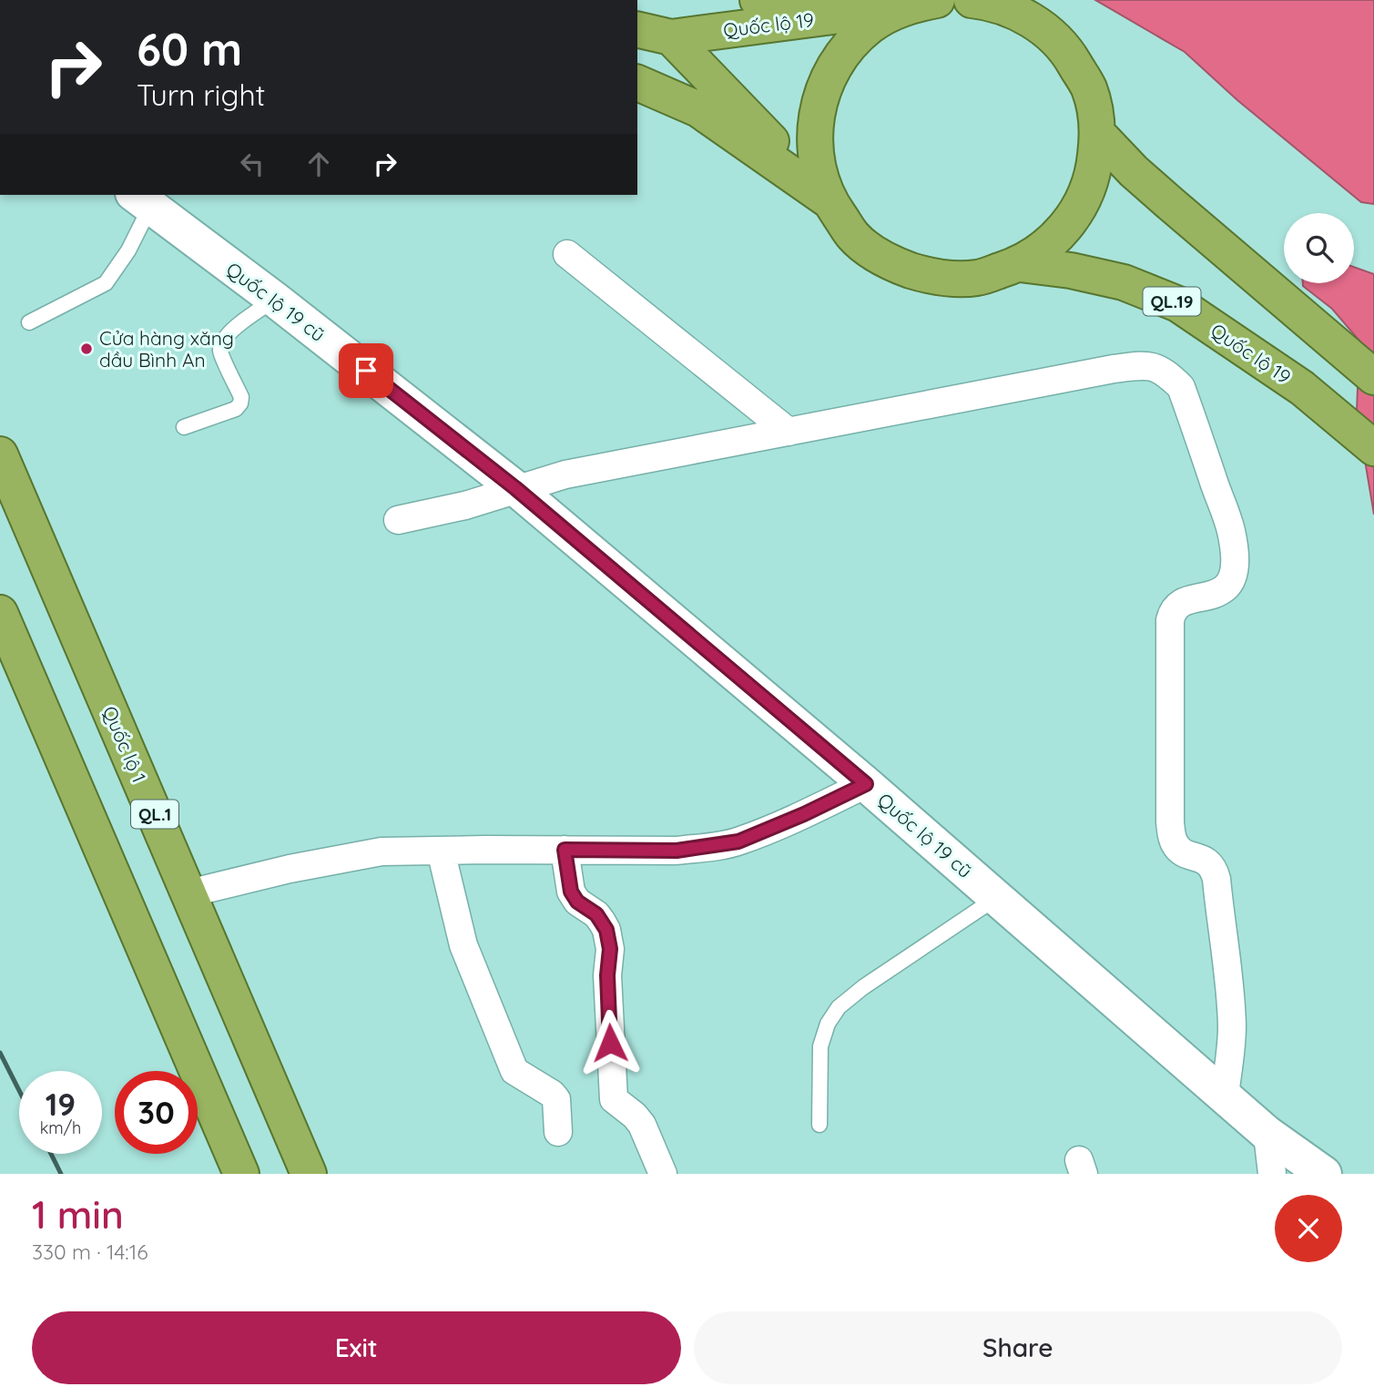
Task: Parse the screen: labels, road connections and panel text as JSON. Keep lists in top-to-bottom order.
{
  "streets": {
    "highway": [
      "Quốc lộ 19",
      "QL.19",
      "Quốc lộ 1",
      "QL.1"
    ],
    "street": ["Quốc lộ 19 cũ"]
  },
  "places": ["Cửa hàng xăng dầu Bình An"],
  "page": {
    "turn": ["60 m", "Turn right"],
    "speed": "19 km/h",
    "limit": "30",
    "heading": ["1 min", "330 m · 14:16"],
    "buttons": ["Exit", "Share"]
  }
}
